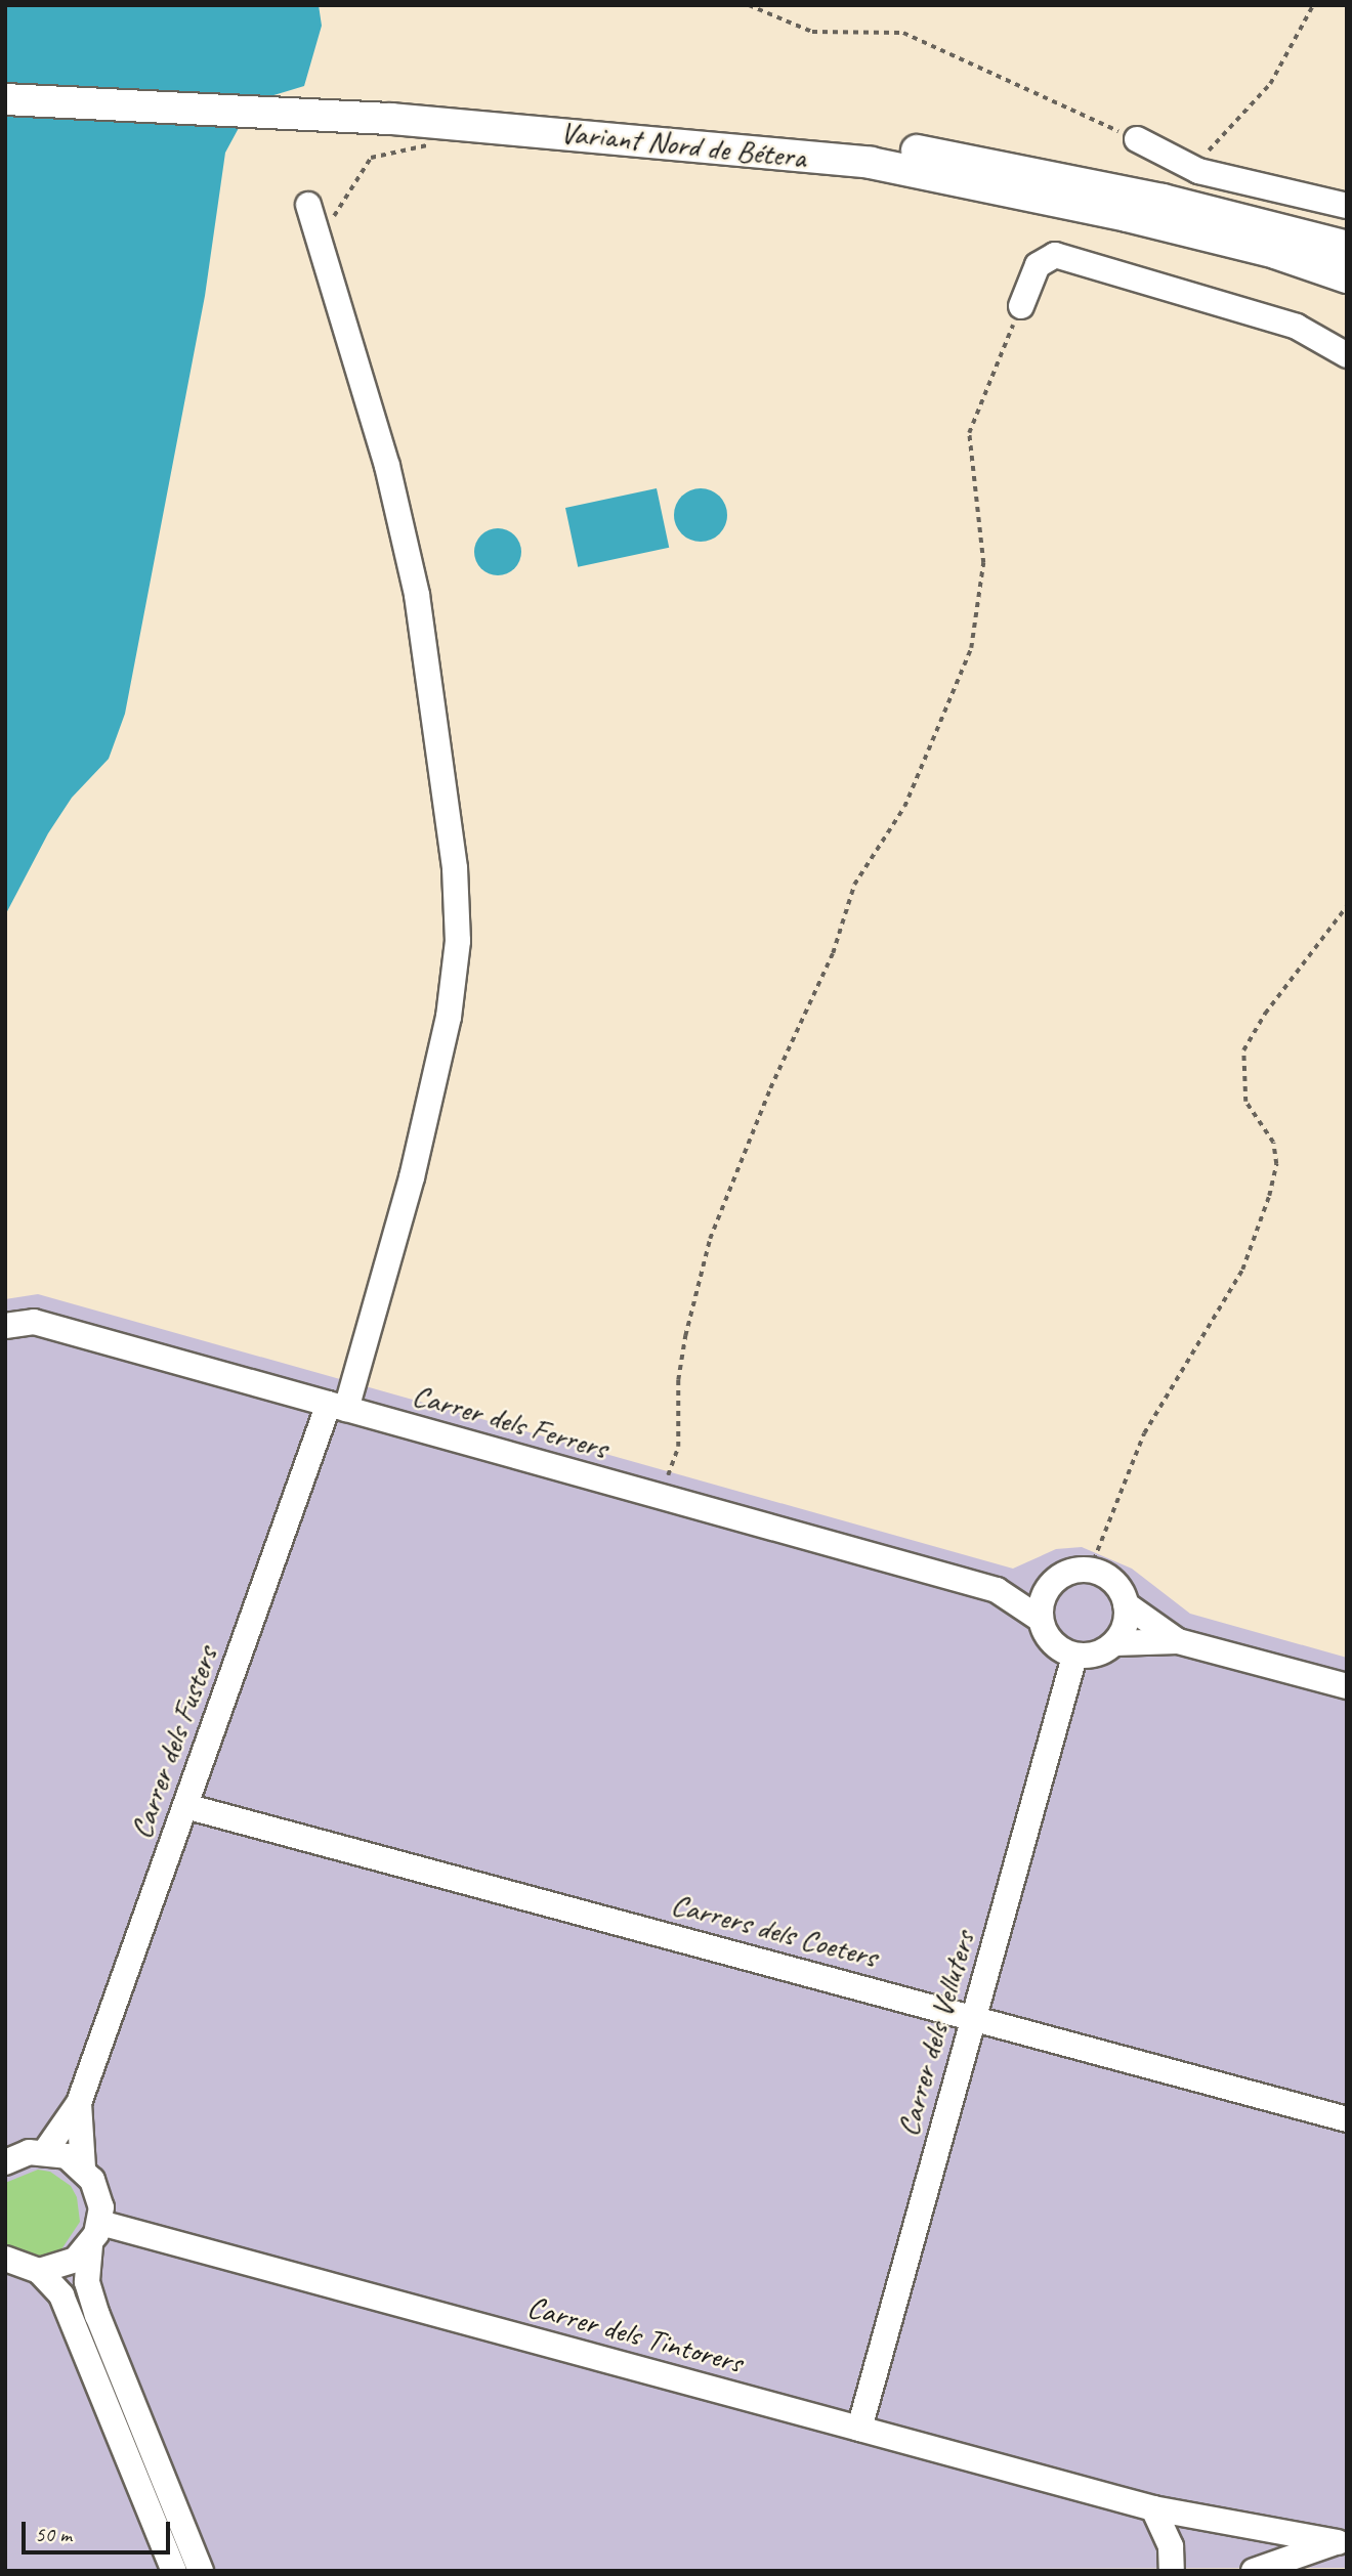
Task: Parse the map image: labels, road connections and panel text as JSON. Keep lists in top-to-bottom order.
{
  "streets": {
    "main road": ["Variant Nord de Bétera"],
    "street": [
      "Carrer dels Ferrers",
      "Carrer dels Fusters",
      "Carrers dels Coeters",
      "Carrer dels Velluters",
      "Carrer dels Tintorers"
    ]
  },
  "crossings": [
    ["Carrer dels Ferrers", "Carrer dels Fusters"],
    ["Carrer dels Ferrers", "Carrer dels Velluters"],
    ["Carrer dels Fusters", "Carrers dels Coeters"],
    ["Carrers dels Coeters", "Carrer dels Velluters"],
    ["Carrer dels Velluters", "Carrer dels Tintorers"]
  ],
  "scale_bar": "50 m"
}
